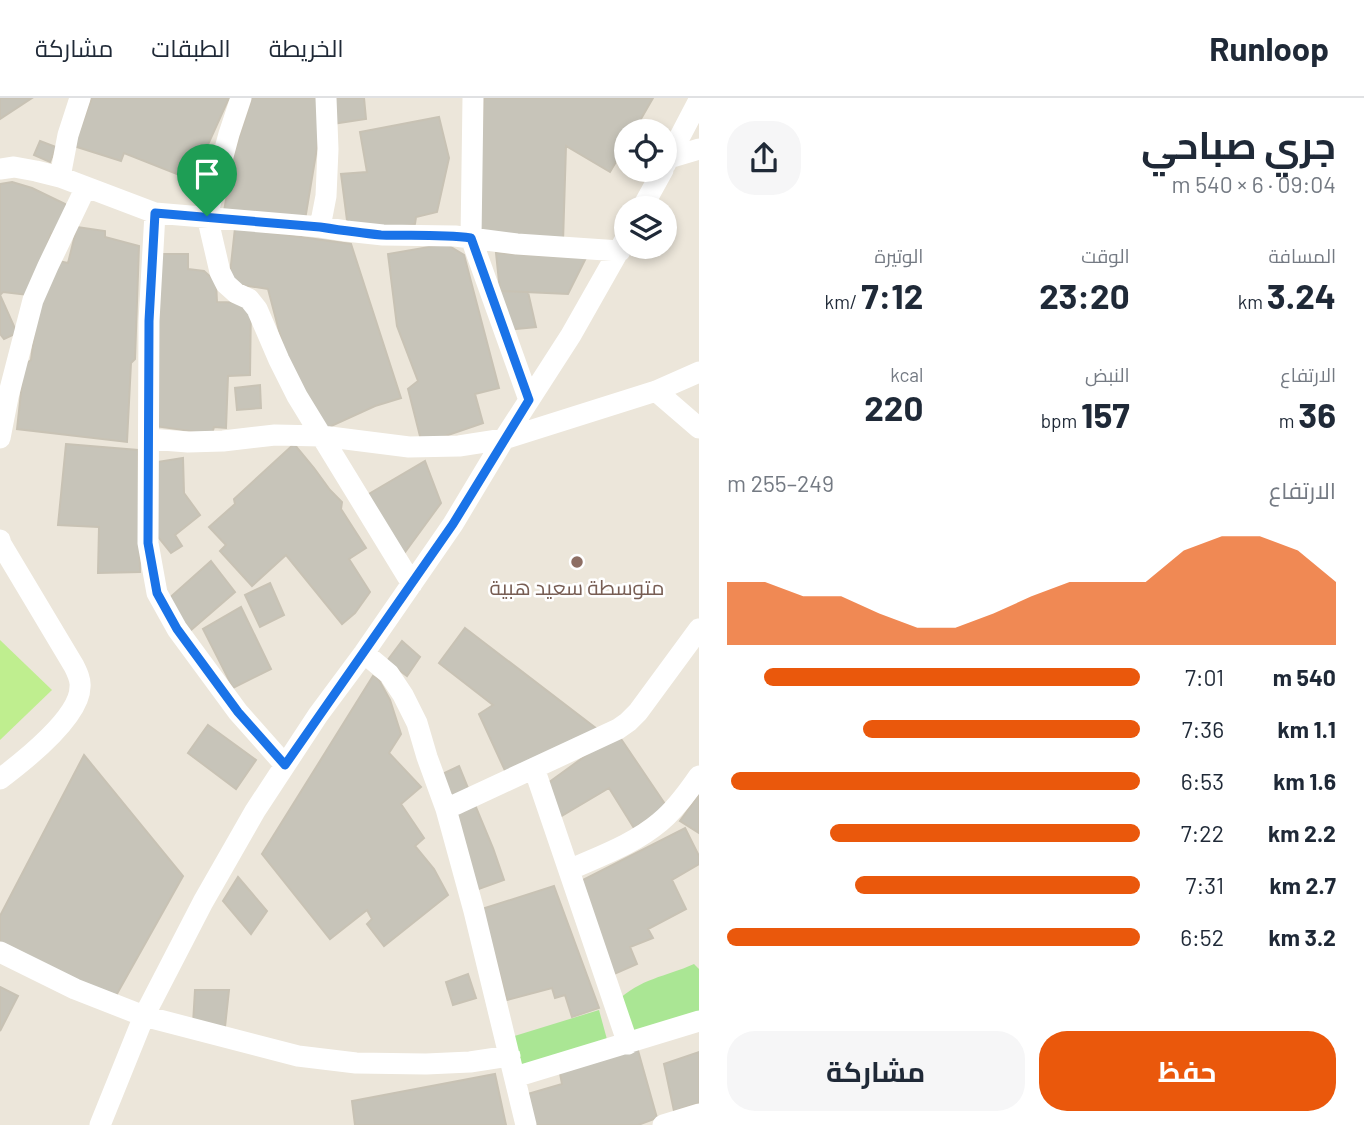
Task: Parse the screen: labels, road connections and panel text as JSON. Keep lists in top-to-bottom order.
{
  "places": ["متوسطة سعيد هبية"],
  "page": {
    "header": "Runloop",
    "nav": ["الخريطة", "الطبقات", "مشاركة"],
    "heading": ["جري صباحي", "09:04 · 6 × 540 m"],
    "stats": [
      ["المسافة", "3.24 km"],
      ["الوقت", "23:20"],
      ["الوتيرة", "7:12 /km"],
      ["الارتفاع", "36 m"],
      ["النبض", "157 bpm"],
      ["kcal", "220"]
    ],
    "chart": ["الارتفاع", "249–255 m"],
    "list": [
      {
        "name": "540 m",
        "note": "7:01"
      },
      {
        "name": "1.1 km",
        "note": "7:36"
      },
      {
        "name": "1.6 km",
        "note": "6:53"
      },
      {
        "name": "2.2 km",
        "note": "7:22"
      },
      {
        "name": "2.7 km",
        "note": "7:31"
      },
      {
        "name": "3.2 km",
        "note": "6:52"
      }
    ],
    "buttons": ["حفظ", "مشاركة"]
  }
}
